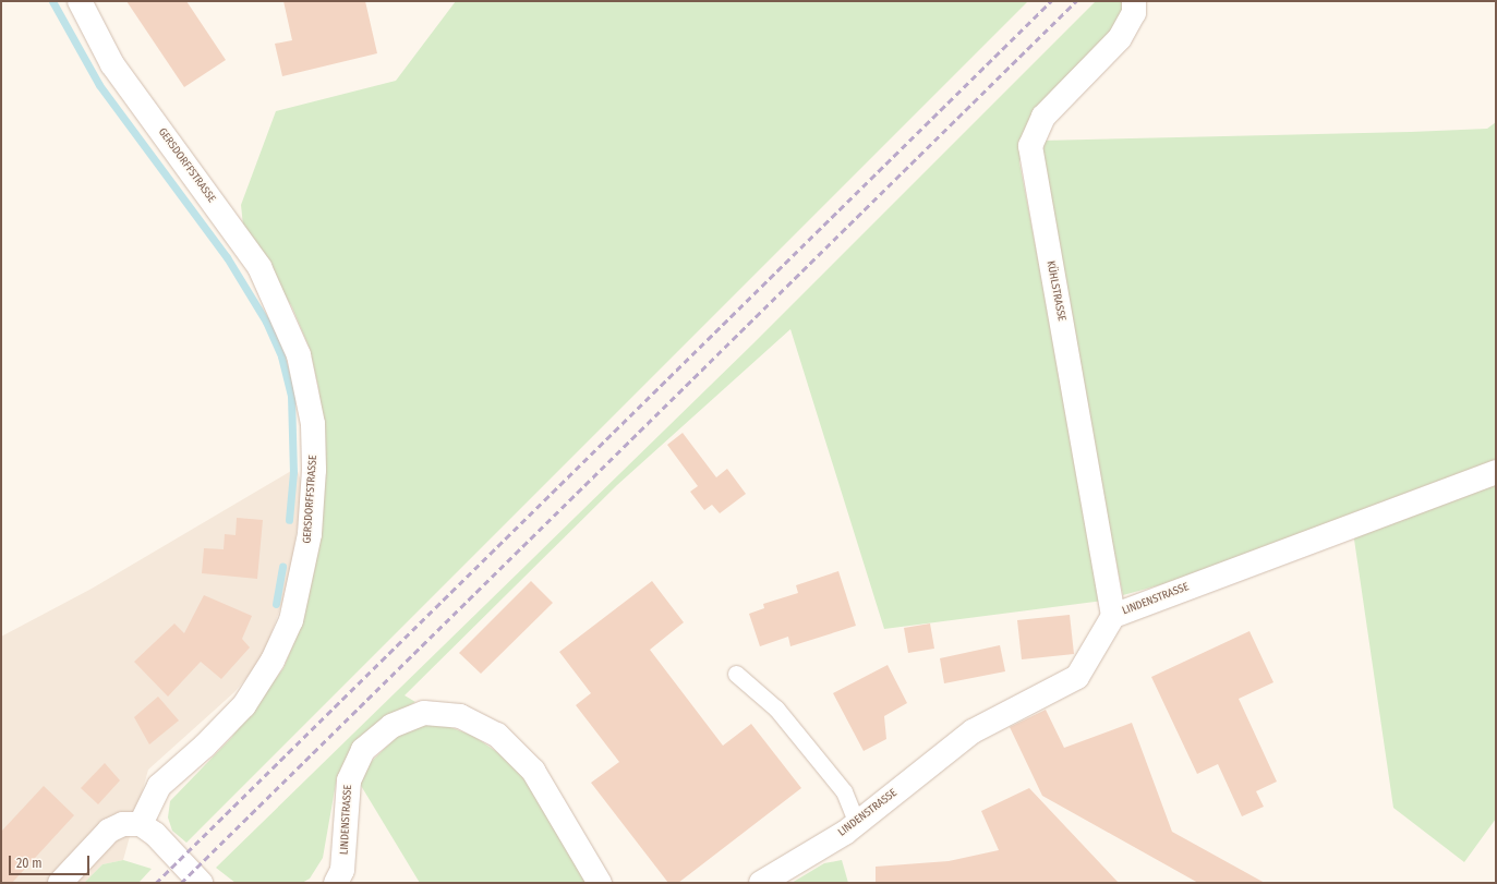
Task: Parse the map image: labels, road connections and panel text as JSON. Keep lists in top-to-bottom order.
{
  "streets": {
    "street": ["GERSDORFFSTRASSE", "KÜHLSTRASSE", "LINDENSTRASSE"]
  },
  "crossings": [
    ["KÜHLSTRASSE", "LINDENSTRASSE"]
  ],
  "scale_bar": "20 m"
}
